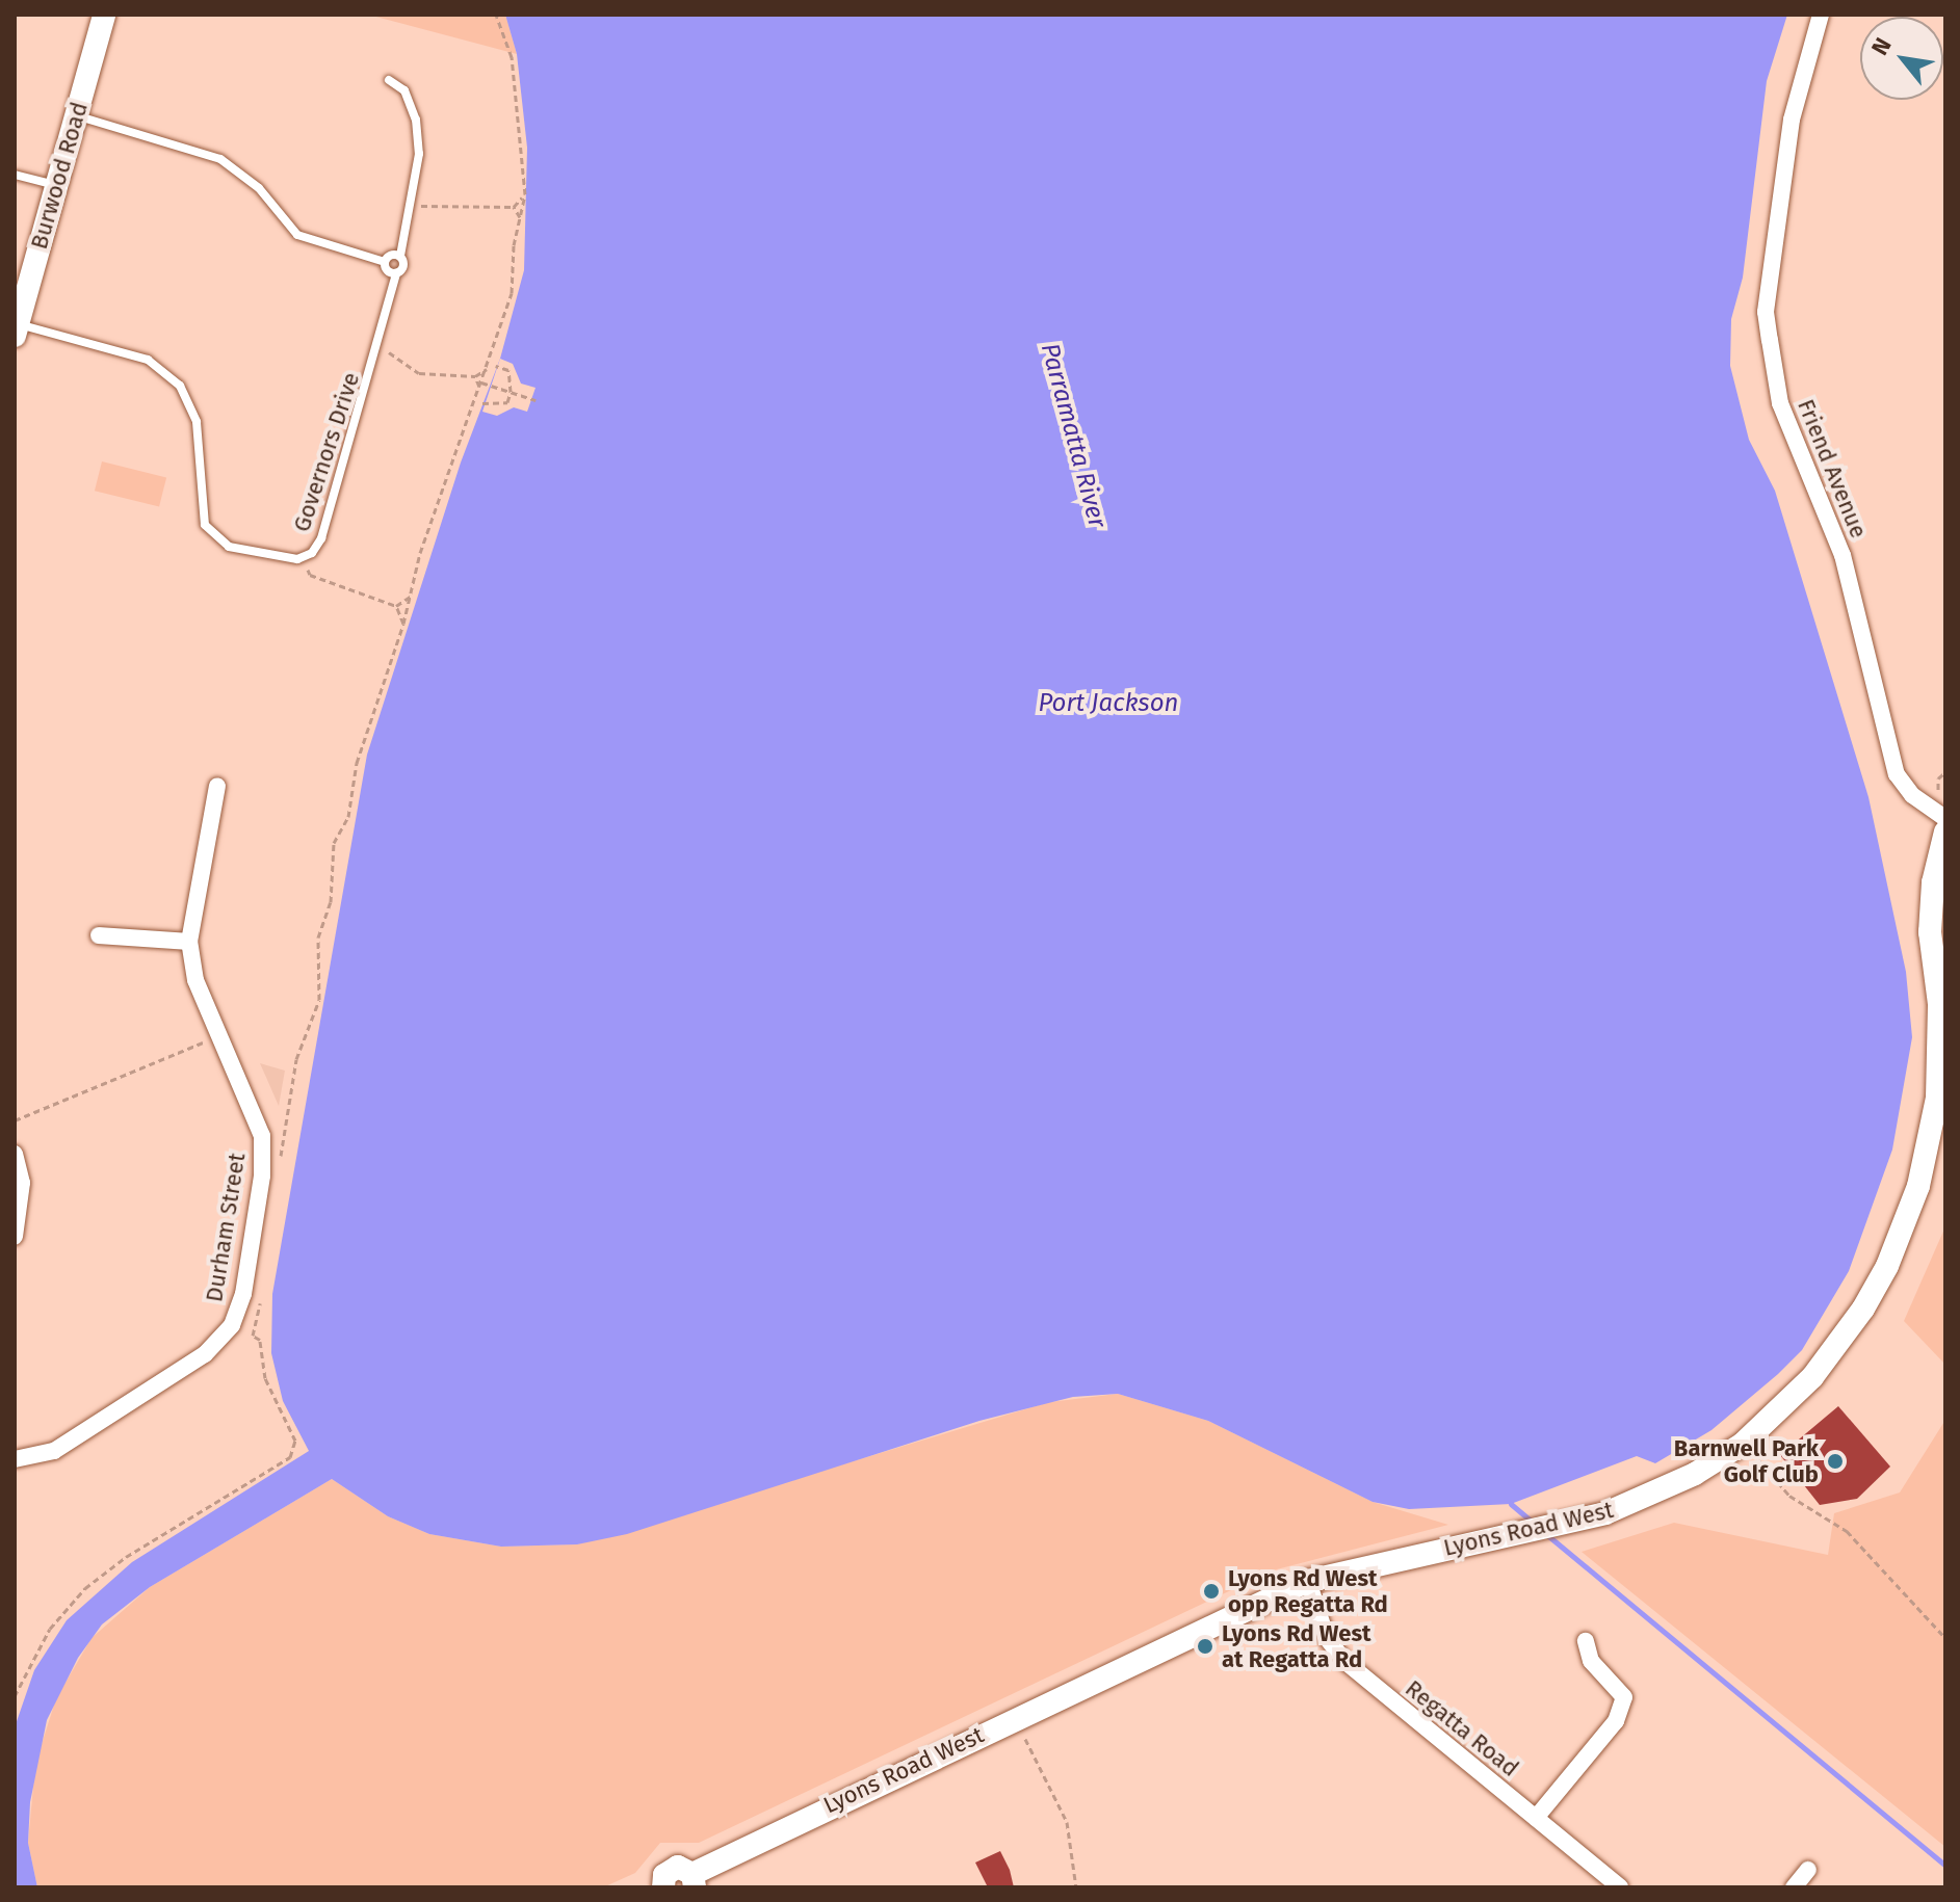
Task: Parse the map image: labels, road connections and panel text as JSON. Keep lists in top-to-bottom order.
{
  "streets": {
    "main road": ["Burwood Road", "Lyons Road West"],
    "street": ["Friend Avenue", "Durham Street", "Regatta Road"],
    "lane": ["Governors Drive"]
  },
  "crossings": [
    ["Burwood Road", "Governors Drive"],
    ["Lyons Road West", "Regatta Road"]
  ],
  "water": ["Parramatta River", "Port Jackson"],
  "places": ["Barnwell Park Golf Club", "Lyons Rd West opp Regatta Rd", "Lyons Rd West at Regatta Rd"],
  "north": "top left"
}
